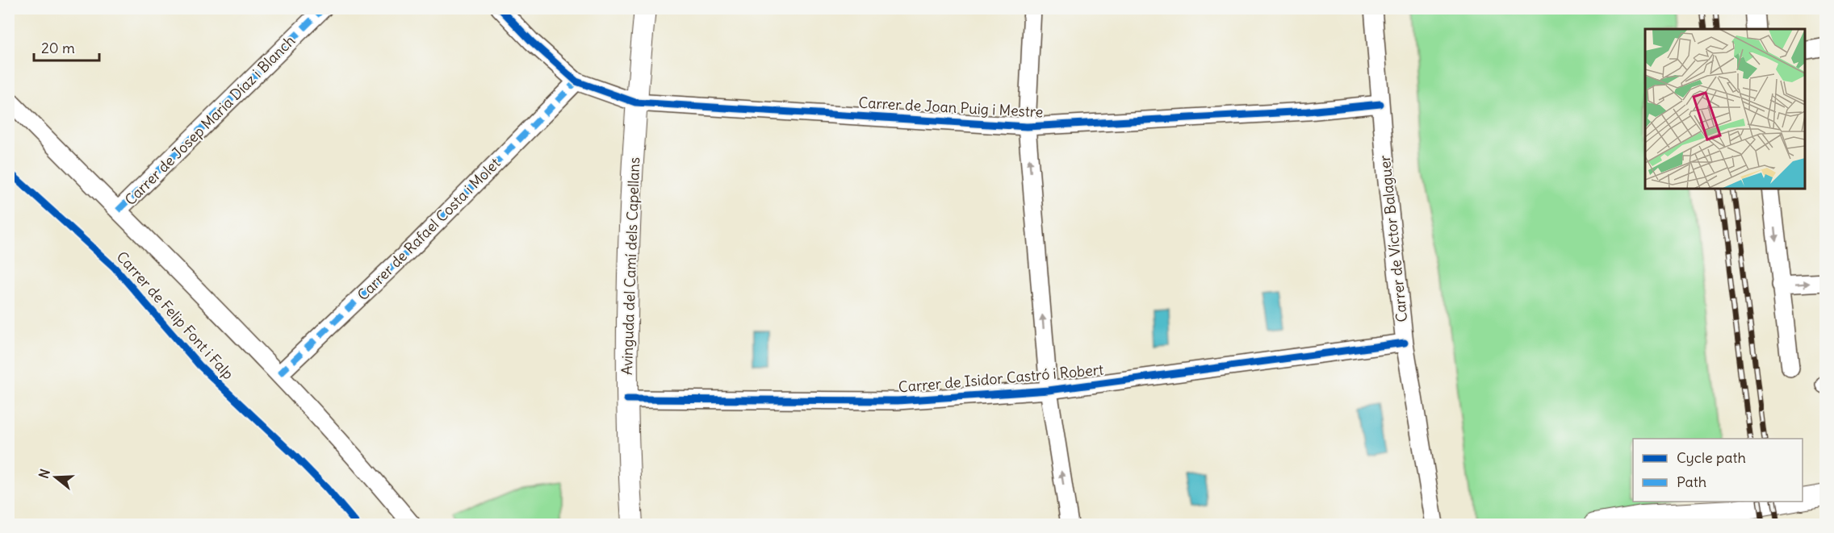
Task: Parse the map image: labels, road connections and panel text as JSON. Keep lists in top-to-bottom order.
{
  "streets": {
    "street": [
      "Carrer de Joan Puig i Mestre",
      "Carrer de Josep Maria Díaz i Blanch",
      "Carrer de Rafael Costa i Molet",
      "Carrer de Víctor Balaguer",
      "Avinguda del Camí dels Capellans",
      "Carrer de Felip Font i Falp",
      "Carrer de Isidor Castró i Robert"
    ]
  },
  "crossings": [
    ["Carrer de Joan Puig i Mestre", "Carrer de Rafael Costa i Molet"],
    ["Carrer de Joan Puig i Mestre", "Carrer de Víctor Balaguer"],
    ["Carrer de Joan Puig i Mestre", "Avinguda del Camí dels Capellans"],
    ["Carrer de Josep Maria Díaz i Blanch", "Carrer de Felip Font i Falp"],
    ["Carrer de Rafael Costa i Molet", "Carrer de Felip Font i Falp"],
    ["Carrer de Víctor Balaguer", "Carrer de Isidor Castró i Robert"],
    ["Avinguda del Camí dels Capellans", "Carrer de Isidor Castró i Robert"]
  ],
  "legend": ["Cycle path", "Path"],
  "scale_bar": "20 m",
  "north": "left"
}
